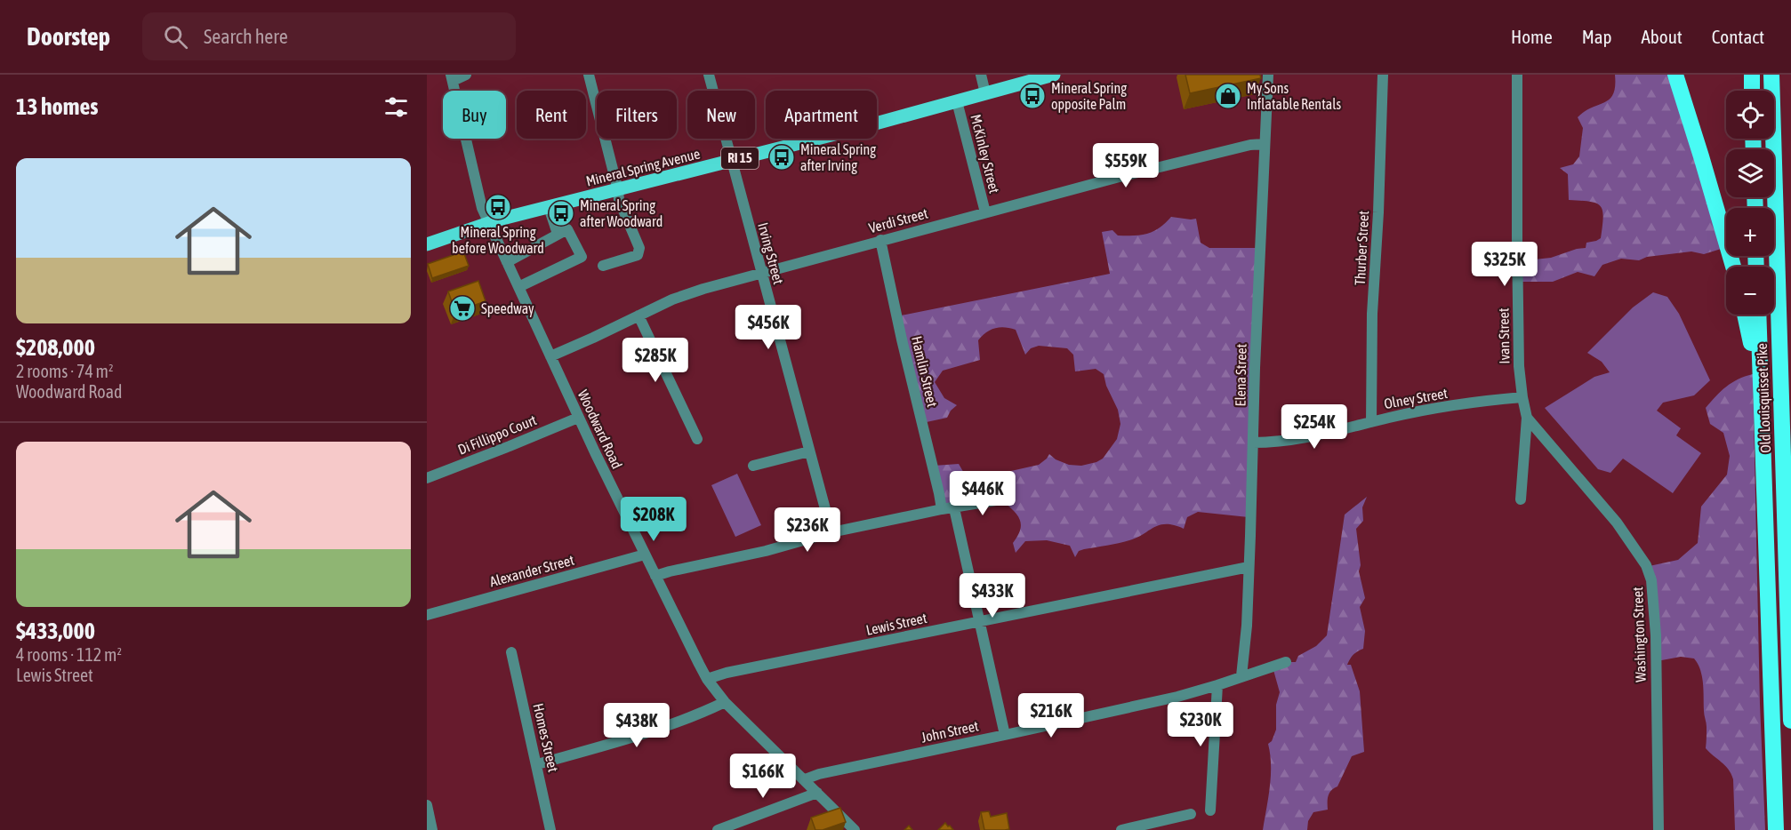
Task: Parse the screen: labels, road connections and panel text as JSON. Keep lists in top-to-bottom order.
{
  "streets": {
    "highway": ["Old Louisquisset Pike"],
    "main road": ["RI 15", "Mineral Spring Avenue"],
    "street": [
      "McKinley Street",
      "Verdi Street",
      "Thurber Street",
      "Irving Street",
      "Ivan Street",
      "Hamlin Street",
      "Elena Street",
      "Olney Street",
      "Woodward Road",
      "Di Fillippo Court",
      "Alexander Street",
      "Lewis Street",
      "Washington Street",
      "John Street",
      "Homes Street"
    ]
  },
  "crossings": [
    ["McKinley Street", "Mineral Spring Avenue"],
    ["McKinley Street", "Verdi Street"],
    ["Mineral Spring Avenue", "Irving Street"],
    ["Mineral Spring Avenue", "Woodward Road"],
    ["Verdi Street", "Irving Street"],
    ["Verdi Street", "Hamlin Street"],
    ["Verdi Street", "Elena Street"],
    ["Verdi Street", "Woodward Road"],
    ["Thurber Street", "Olney Street"],
    ["Ivan Street", "Olney Street"],
    ["Ivan Street", "Washington Street"],
    ["Elena Street", "Olney Street"],
    ["Elena Street", "Lewis Street"],
    ["Elena Street", "John Street"],
    ["Woodward Road", "Di Fillippo Court"],
    ["Woodward Road", "Alexander Street"],
    ["Woodward Road", "Lewis Street"],
    ["Woodward Road", "John Street"]
  ],
  "places": {
    "bus stop": [
      "Mineral Spring opposite Palm",
      "Mineral Spring after Irving",
      "Mineral Spring before Woodward",
      "Mineral Spring after Woodward"
    ],
    "shop": ["My Sons Inflatable Rentals"],
    "supermarket": ["Speedway"]
  },
  "page": {
    "header": "Doorstep",
    "search": "Search here",
    "nav": [
      "Home",
      "Map",
      "About",
      "Contact"
    ],
    "heading": "13 homes",
    "map_buttons": ["+", "−"],
    "chip": [
      "Buy",
      "Rent",
      "Filters",
      "New",
      "Apartment"
    ],
    "list": [
      {
        "name": "$208,000",
        "note": "2 rooms · 74 m² · Woodward Road"
      },
      {
        "name": "$433,000",
        "note": "4 rooms · 112 m² · Lewis Street"
      }
    ],
    "price": [
      "$559K",
      "$325K",
      "$456K",
      "$285K",
      "$254K",
      "$446K",
      "$208K",
      "$236K",
      "$433K",
      "$216K",
      "$230K",
      "$438K",
      "$166K"
    ]
  }
}
